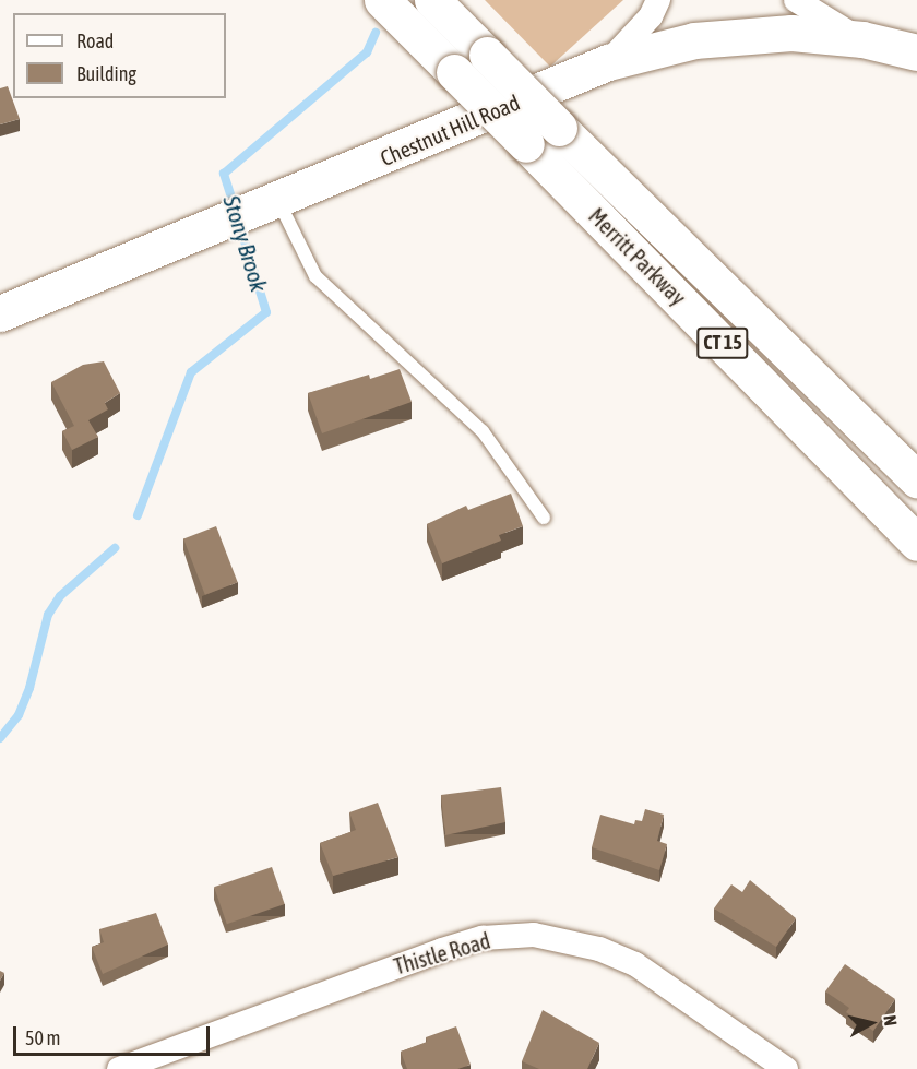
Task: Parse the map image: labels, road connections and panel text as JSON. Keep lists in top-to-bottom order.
{
  "streets": {
    "main road": ["Chestnut Hill Road", "Merritt Parkway", "CT 15"],
    "street": ["Thistle Road"]
  },
  "water": ["Stony Brook"],
  "legend": ["Road", "Building"],
  "scale_bar": "50 m",
  "north": "right"
}
